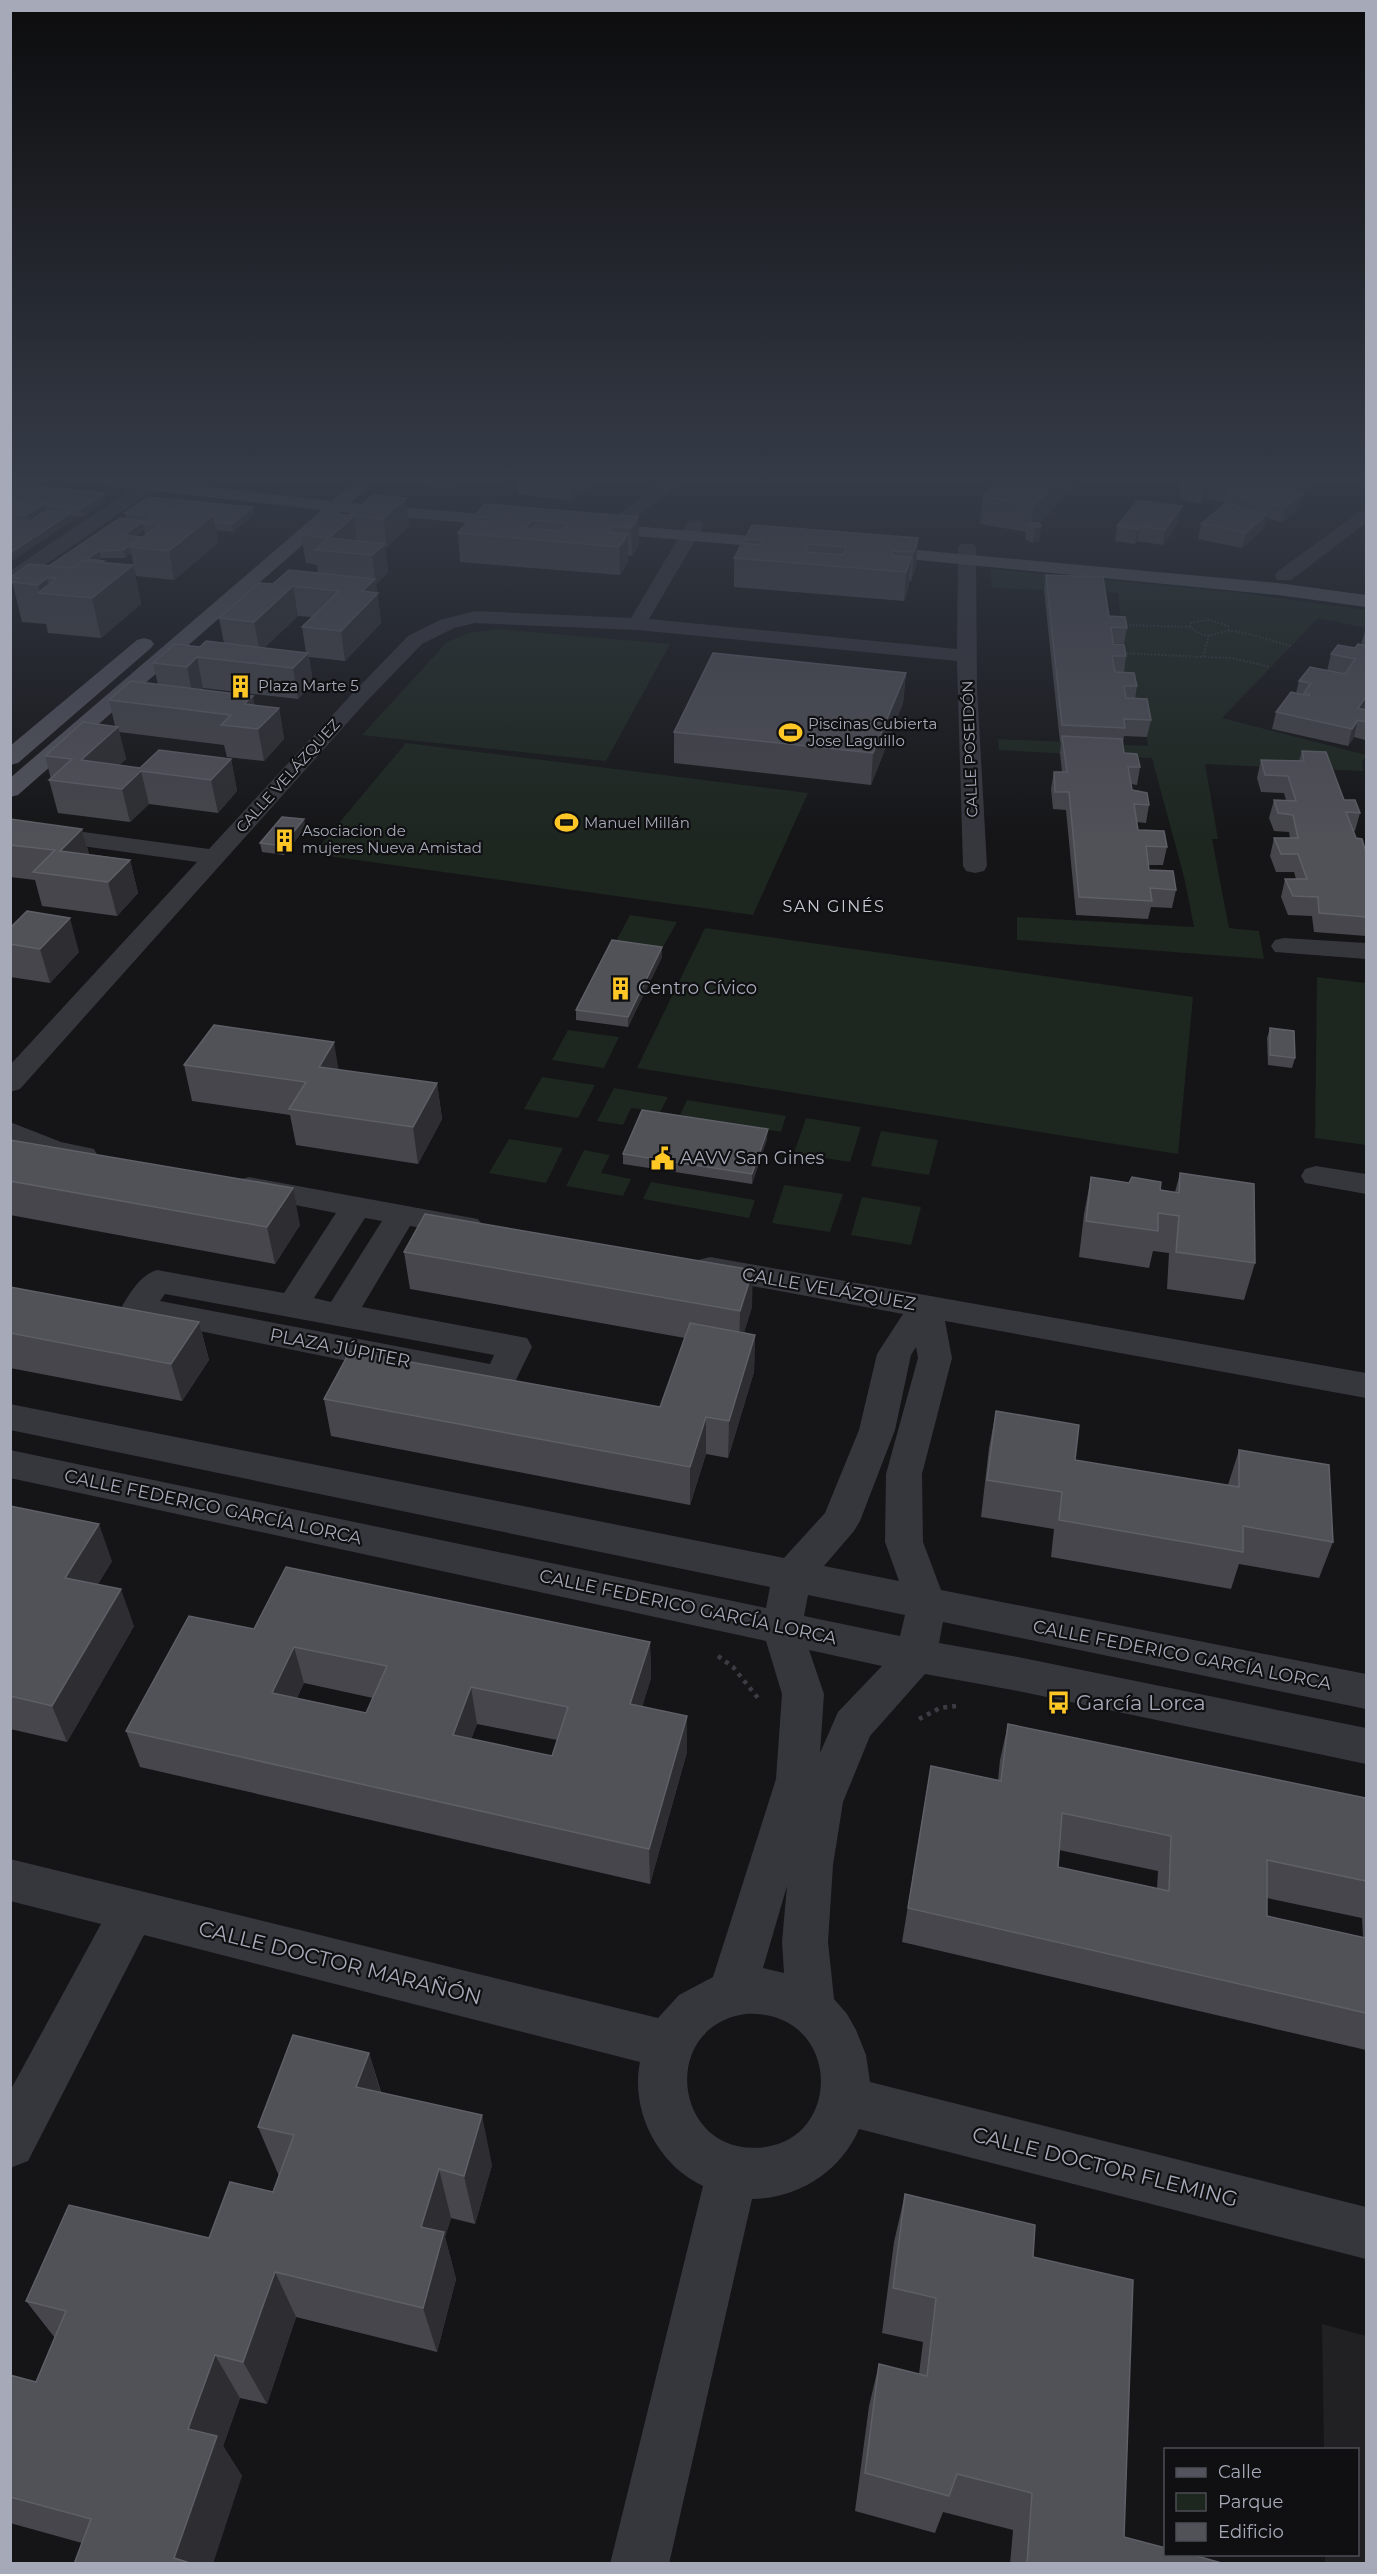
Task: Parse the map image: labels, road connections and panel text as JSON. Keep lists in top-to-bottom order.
{
  "streets": {
    "street": [
      "CALLE POSEIDÓN",
      "CALLE VELÁZQUEZ",
      "PLAZA JÚPITER",
      "CALLE FEDERICO GARCÍA LORCA",
      "CALLE DOCTOR MARAÑÓN",
      "CALLE DOCTOR FLEMING"
    ]
  },
  "crossings": [
    ["CALLE POSEIDÓN", "CALLE VELÁZQUEZ"],
    ["CALLE DOCTOR MARAÑÓN", "CALLE DOCTOR FLEMING"]
  ],
  "districts": ["SAN GINÉS"],
  "places": {
    "building": ["Plaza Marte 5", "Asociacion de mujeres Nueva Amistad", "Centro Cívico"],
    "sports": ["Piscinas Cubierta Jose Laguillo", "Manuel Millán"],
    "public building": ["AAVV San Gines"],
    "bus stop": ["García Lorca"]
  },
  "legend": ["Calle", "Parque", "Edificio"]
}
